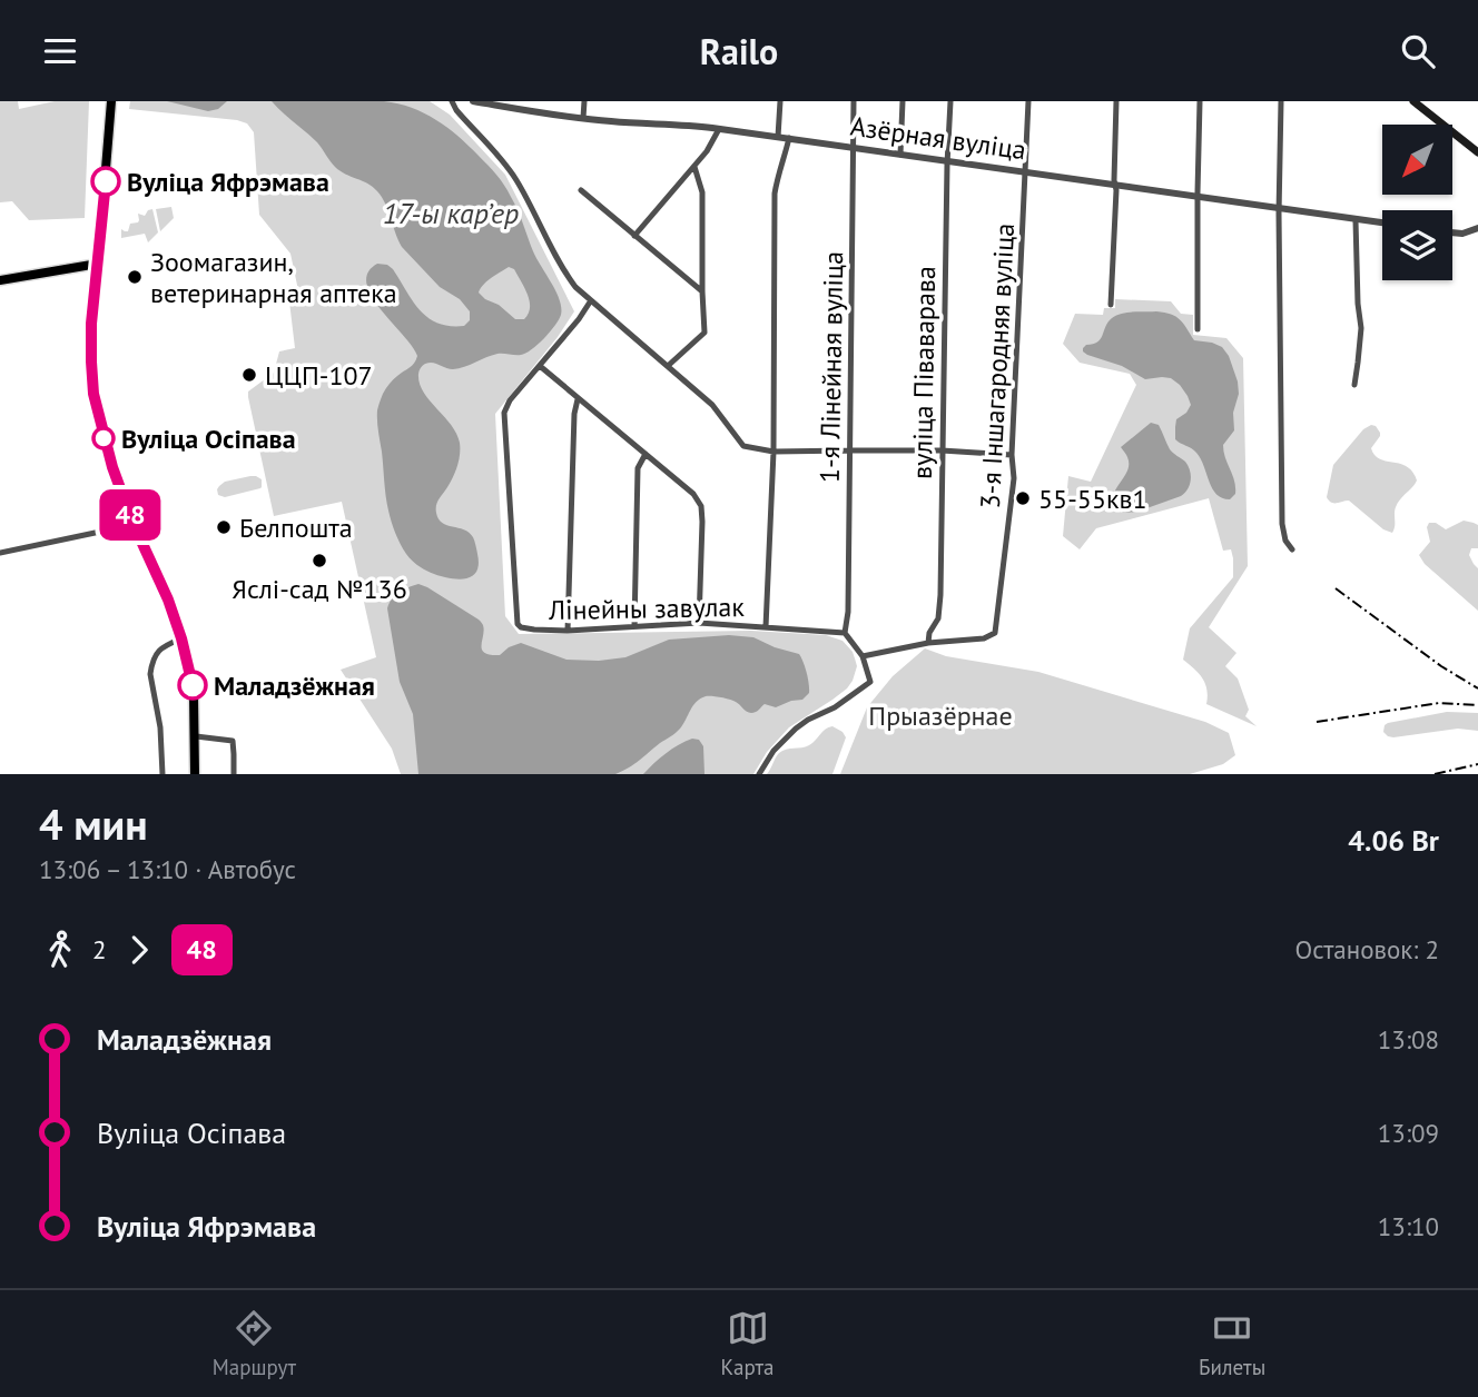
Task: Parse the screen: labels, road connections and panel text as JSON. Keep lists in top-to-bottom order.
{
  "streets": {
    "street": [
      "Азёрная вуліца",
      "3-я Іншагародняя вуліца",
      "1-я Лінейная вуліца",
      "вуліца Піваварава",
      "Лінейны завулак"
    ]
  },
  "crossings": [
    ["Азёрная вуліца", "3-я Іншагародняя вуліца"],
    ["Азёрная вуліца", "1-я Лінейная вуліца"],
    ["Азёрная вуліца", "вуліца Піваварава"],
    ["3-я Іншагародняя вуліца", "вуліца Піваварава"],
    ["1-я Лінейная вуліца", "Лінейны завулак"]
  ],
  "water": ["17-ы кар’ер"],
  "parks": ["Прыазёрнае"],
  "places": [
    "Вуліца Яфрэмава",
    "Зоомагазин, ветеринарная аптека",
    "ЦЦП-107",
    "Вуліца Осіпава",
    "55-55кв1",
    "Белпошта",
    "Яслі-сад №136",
    "Маладзёжная"
  ],
  "lines": ["bus line 48"],
  "north": "bottom left",
  "page": {
    "header": "Railo",
    "on_map": "48",
    "heading": ["4 мин", "13:06 – 13:10 · Автобус", "4.06 Br"],
    "legs": ["2", "48", "Остановок: 2"],
    "list": [
      {
        "name": "Маладзёжная",
        "value": "13:08"
      },
      {
        "name": "Вуліца Осіпава",
        "value": "13:09"
      },
      {
        "name": "Вуліца Яфрэмава",
        "value": "13:10"
      }
    ],
    "tabs": ["Маршрут", "Карта", "Билеты"]
  }
}
